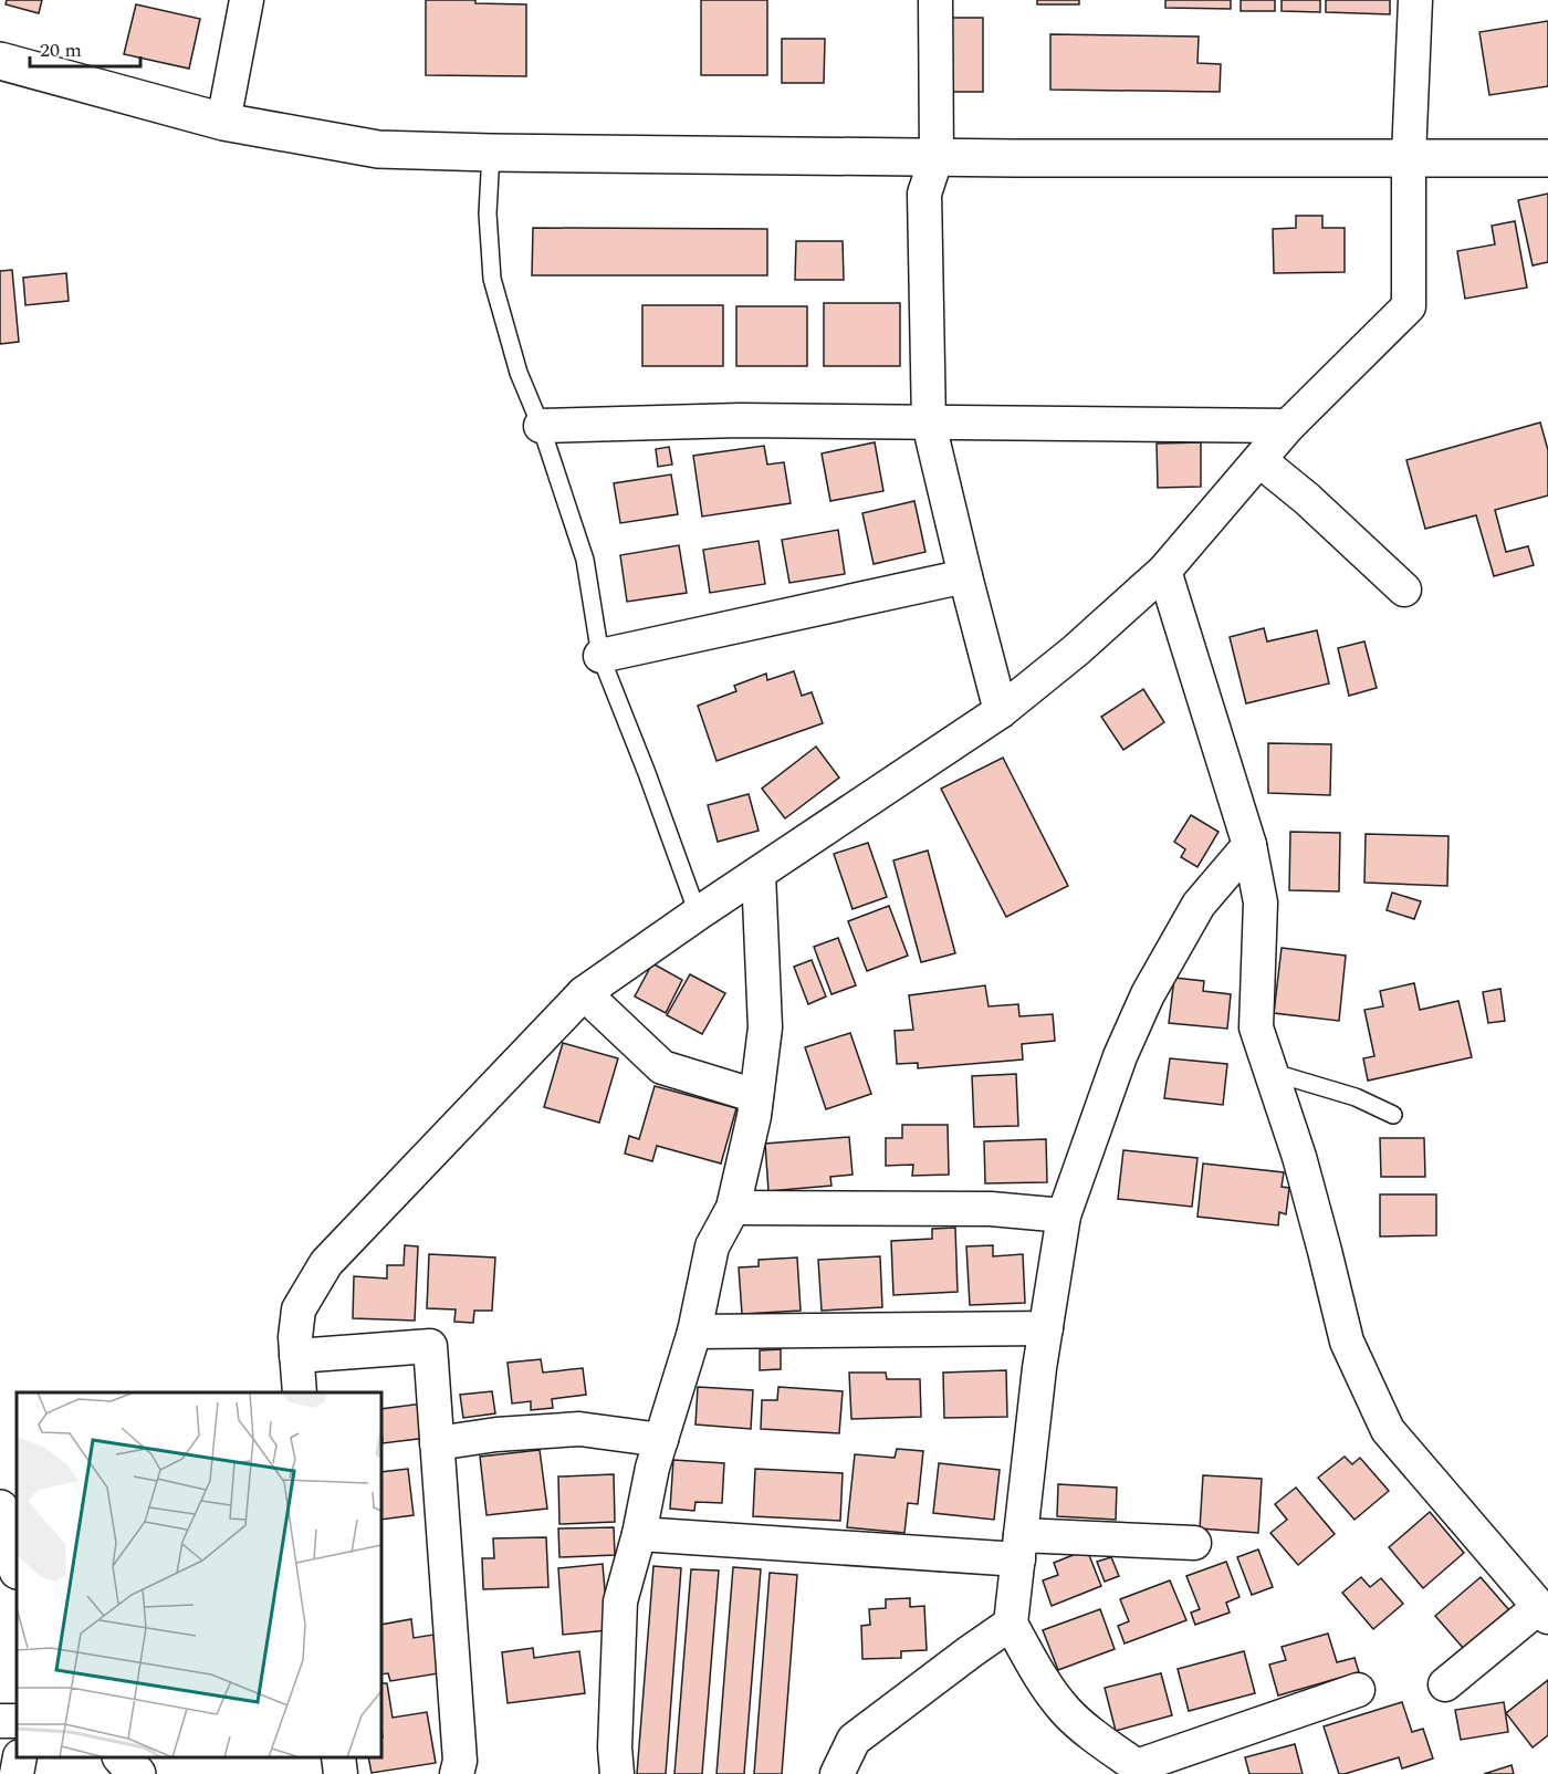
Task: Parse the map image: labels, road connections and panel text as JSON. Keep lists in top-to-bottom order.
{
  "scale_bar": "20 m"
}
